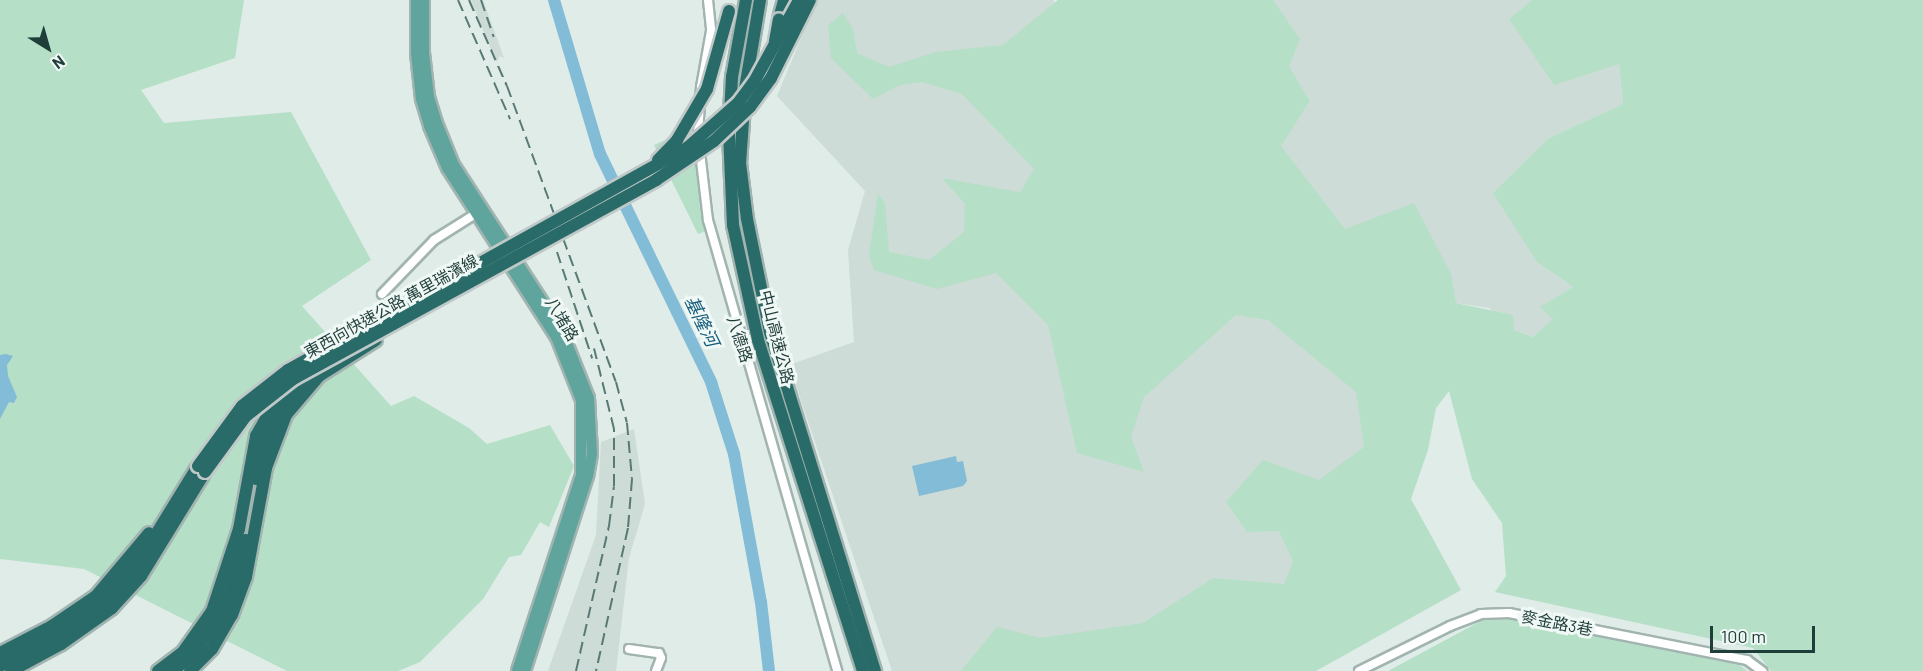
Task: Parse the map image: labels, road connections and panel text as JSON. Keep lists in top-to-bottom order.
{
  "streets": {
    "highway": ["東西向快速公路 萬里瑞濱線", "中山高速公路"],
    "main road": ["八堵路"],
    "street": ["八德路", "麥金路3巷"]
  },
  "water": ["基隆河"],
  "scale_bar": "100 m",
  "north": "bottom right"
}
